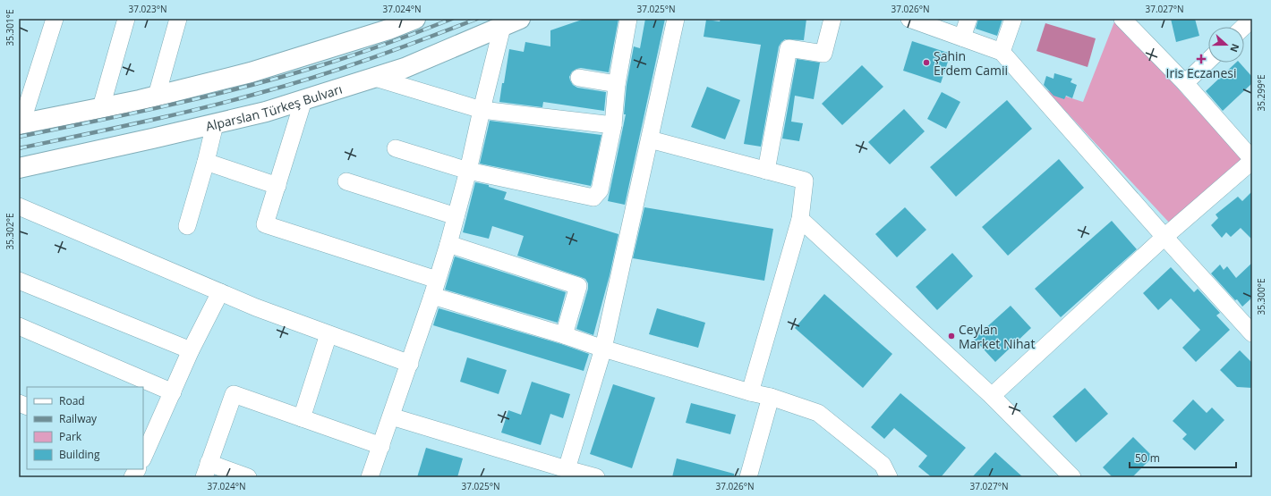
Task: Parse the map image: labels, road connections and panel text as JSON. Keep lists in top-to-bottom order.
{
  "streets": {
    "main road": ["Alparslan Türkeş Bulvarı"]
  },
  "places": {
    "health": ["Iris Eczanesi"],
    "other": ["Şahin Erdem Camii", "Ceylan Market Nihat"]
  },
  "legend": [
    "Road",
    "Railway",
    "Park",
    "Building"
  ],
  "scale_bar": "50 m",
  "north": "right",
  "coordinates": [
    "37.023°N",
    "37.024°N",
    "37.025°N",
    "37.026°N",
    "37.027°N",
    "35.301°E",
    "35.299°E",
    "35.302°E",
    "35.300°E"
  ]
}
